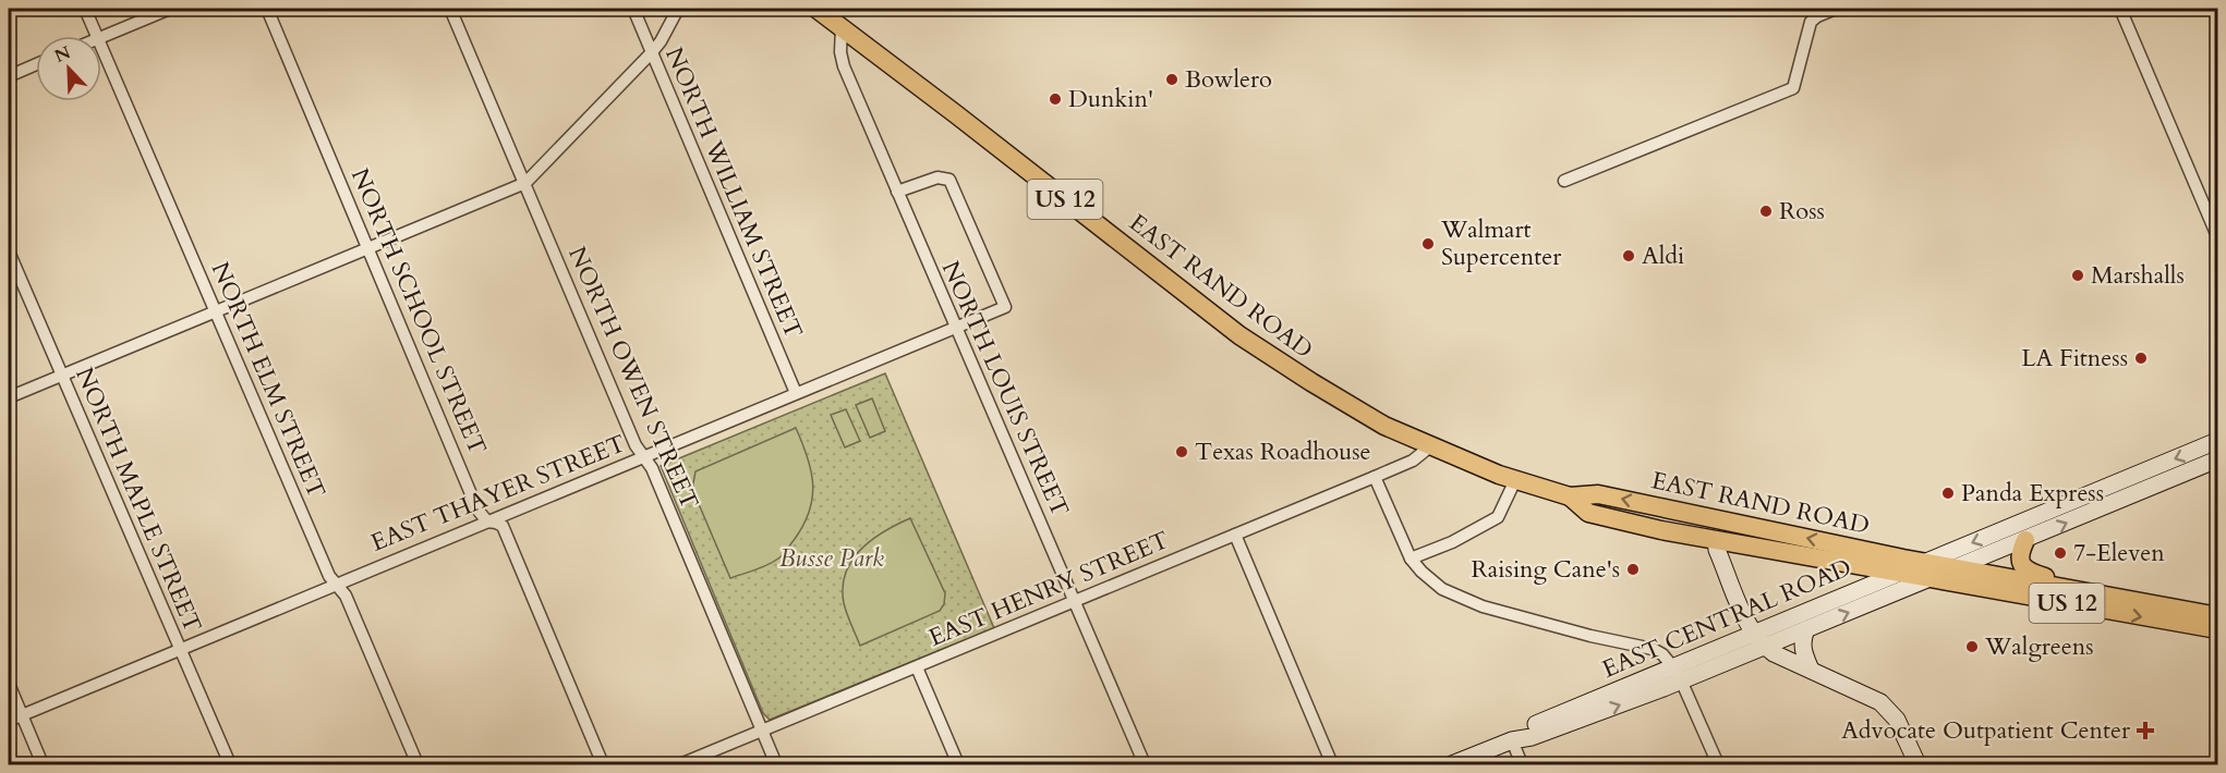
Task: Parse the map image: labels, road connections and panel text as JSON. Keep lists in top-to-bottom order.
{
  "streets": {
    "main road": ["US 12", "EAST RAND ROAD", "EAST CENTRAL ROAD"],
    "street": [
      "NORTH WILLIAM STREET",
      "NORTH SCHOOL STREET",
      "NORTH OWEN STREET",
      "NORTH ELM STREET",
      "NORTH LOUIS STREET",
      "EAST THAYER STREET",
      "NORTH MAPLE STREET",
      "EAST HENRY STREET"
    ]
  },
  "crossings": [
    ["NORTH WILLIAM STREET", "EAST THAYER STREET"],
    ["US 12", "EAST RAND ROAD"],
    ["US 12", "EAST CENTRAL ROAD"],
    ["EAST RAND ROAD", "NORTH LOUIS STREET"],
    ["EAST RAND ROAD", "EAST HENRY STREET"],
    ["EAST RAND ROAD", "EAST CENTRAL ROAD"],
    ["NORTH SCHOOL STREET", "EAST THAYER STREET"],
    ["NORTH OWEN STREET", "EAST THAYER STREET"],
    ["NORTH OWEN STREET", "EAST HENRY STREET"],
    ["NORTH ELM STREET", "EAST THAYER STREET"],
    ["NORTH LOUIS STREET", "EAST THAYER STREET"],
    ["NORTH LOUIS STREET", "EAST HENRY STREET"],
    ["EAST THAYER STREET", "NORTH MAPLE STREET"]
  ],
  "parks": ["Busse Park"],
  "places": {
    "other": [
      "Bowlero",
      "Dunkin'",
      "Ross",
      "Walmart Supercenter",
      "Aldi",
      "Marshalls",
      "LA Fitness",
      "Texas Roadhouse",
      "Panda Express",
      "7-Eleven",
      "Raising Cane's",
      "Walgreens"
    ],
    "health": ["Advocate Outpatient Center"]
  },
  "north": "top left"
}
